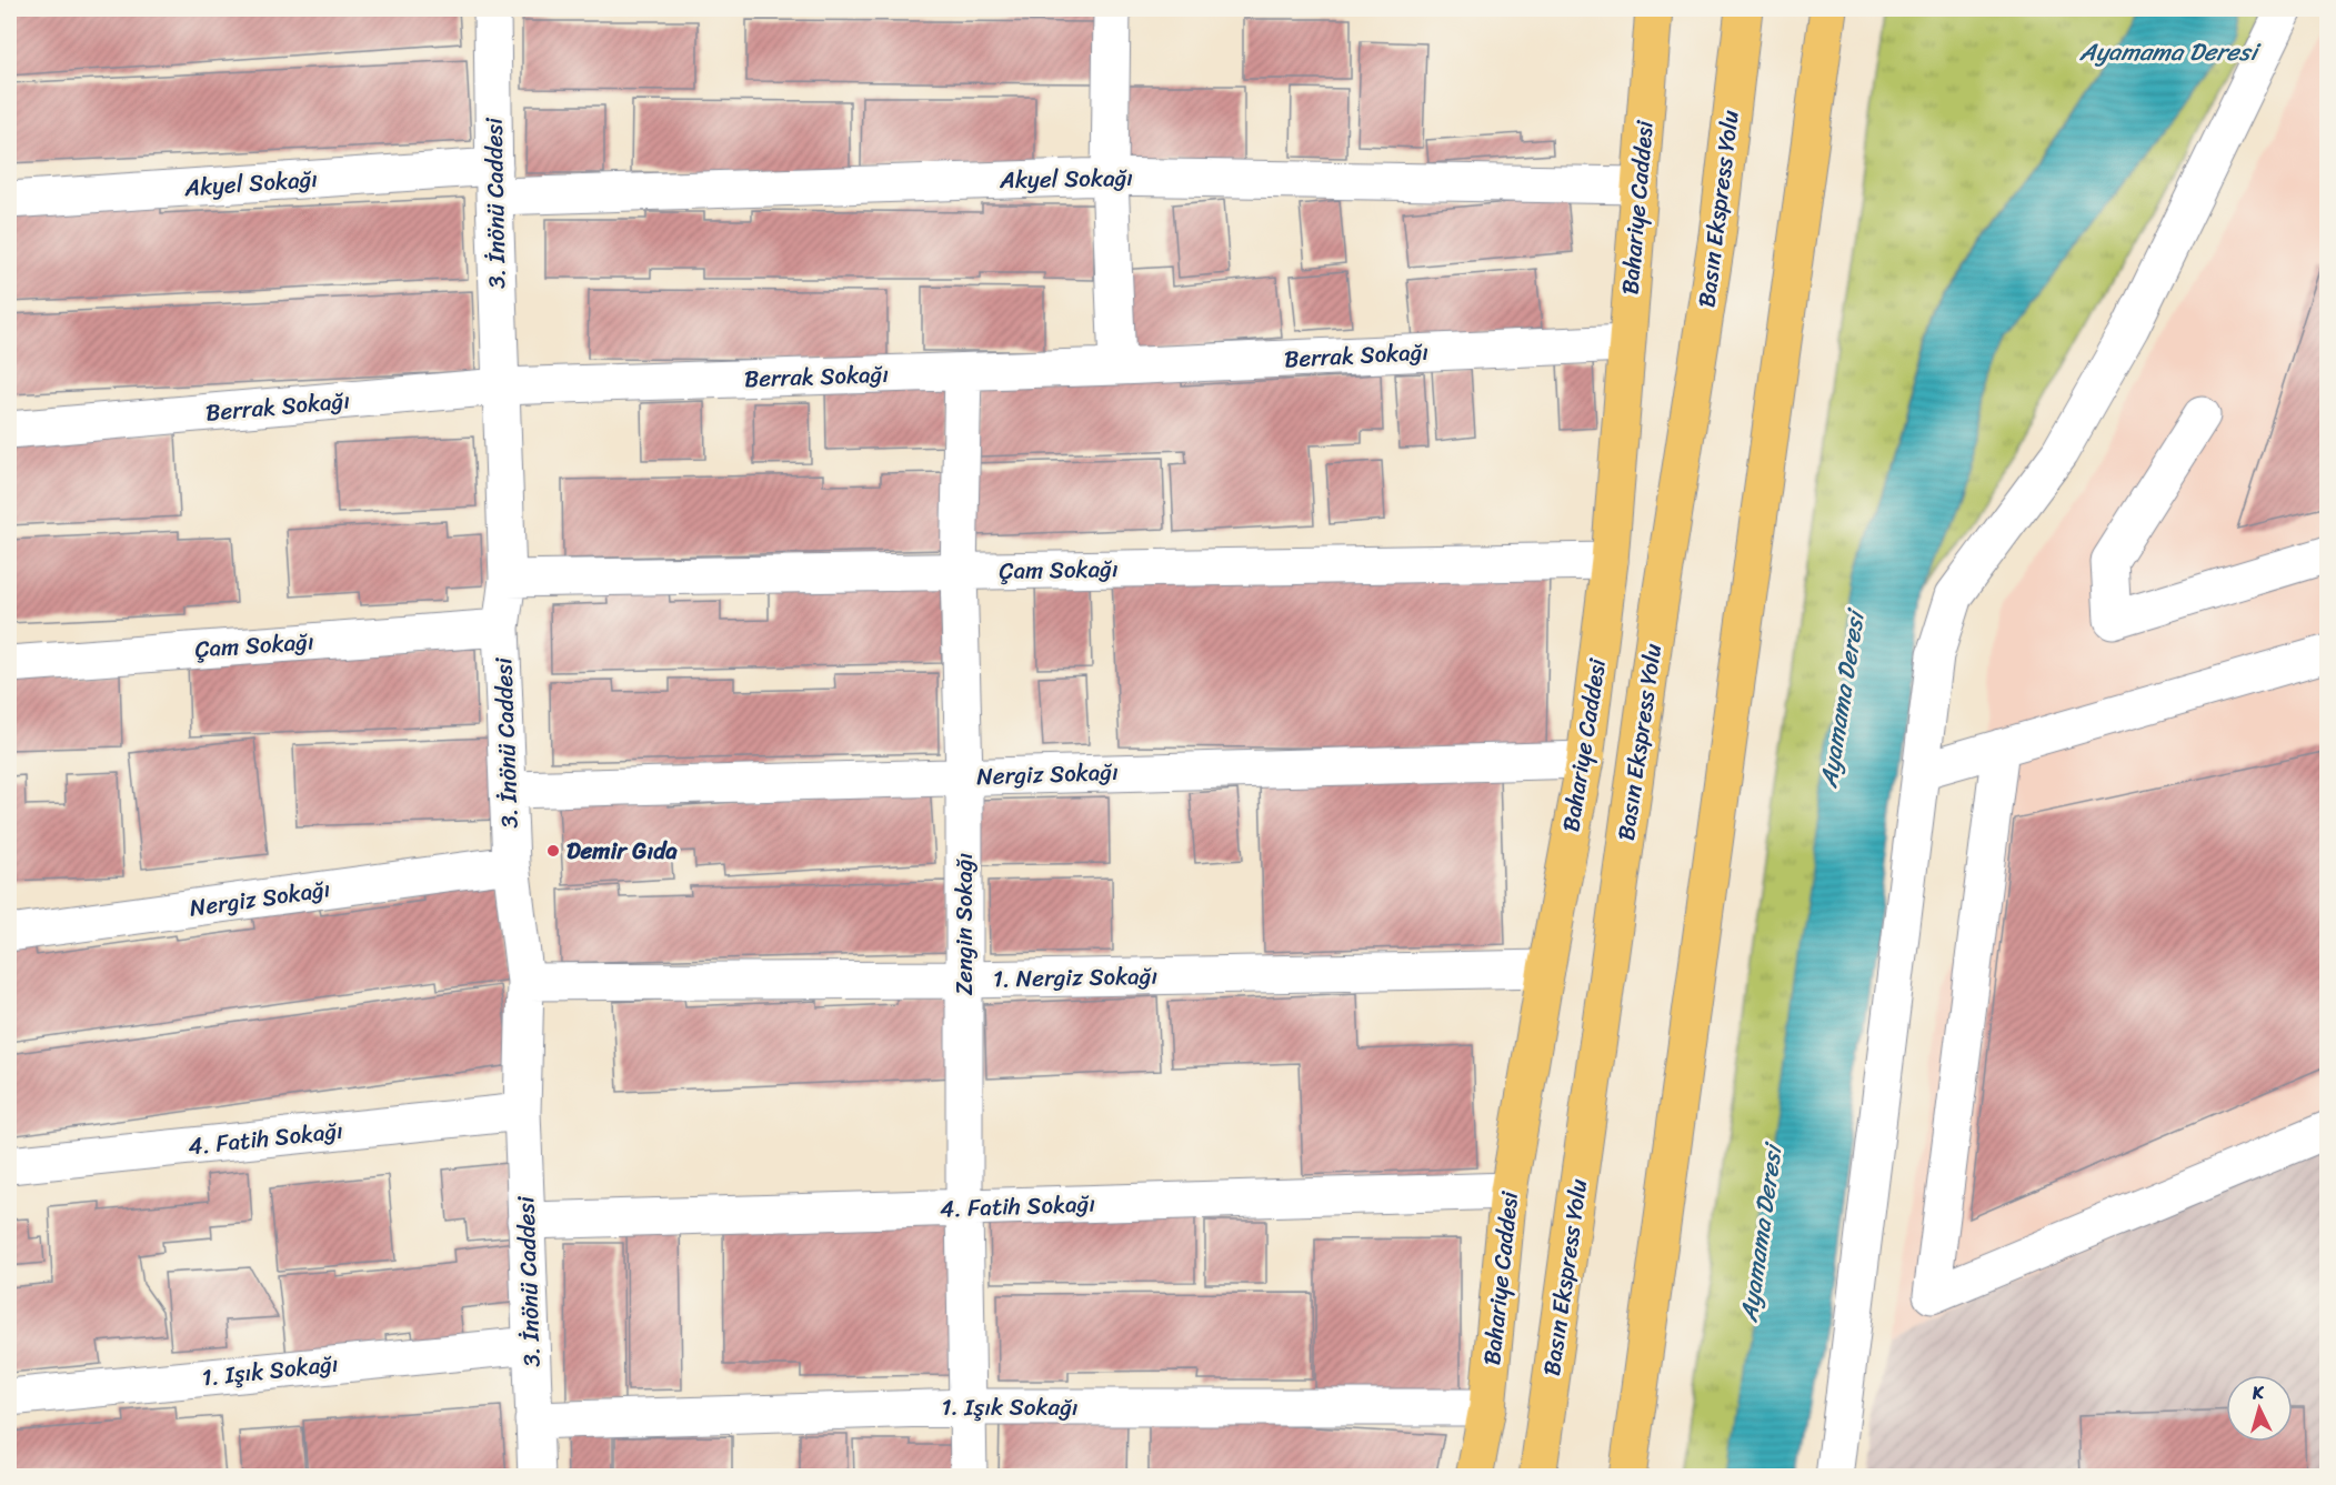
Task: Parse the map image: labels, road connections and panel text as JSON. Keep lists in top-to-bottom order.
{
  "streets": {
    "main road": ["Bahariye Caddesi", "Basın Ekspress Yolu"],
    "street": [
      "Akyel Sokağı",
      "3. İnönü Caddesi",
      "Berrak Sokağı",
      "Çam Sokağı",
      "Nergiz Sokağı",
      "Zengin Sokağı",
      "1. Nergiz Sokağı",
      "4. Fatih Sokağı",
      "1. Işık Sokağı"
    ]
  },
  "crossings": [
    ["Akyel Sokağı", "3. İnönü Caddesi"],
    ["Akyel Sokağı", "Bahariye Caddesi"],
    ["3. İnönü Caddesi", "Berrak Sokağı"],
    ["3. İnönü Caddesi", "Çam Sokağı"],
    ["3. İnönü Caddesi", "Nergiz Sokağı"],
    ["3. İnönü Caddesi", "1. Nergiz Sokağı"],
    ["3. İnönü Caddesi", "4. Fatih Sokağı"],
    ["3. İnönü Caddesi", "1. Işık Sokağı"],
    ["Bahariye Caddesi", "Berrak Sokağı"],
    ["Bahariye Caddesi", "Çam Sokağı"],
    ["Bahariye Caddesi", "Nergiz Sokağı"],
    ["Bahariye Caddesi", "1. Nergiz Sokağı"],
    ["Bahariye Caddesi", "4. Fatih Sokağı"],
    ["Bahariye Caddesi", "1. Işık Sokağı"],
    ["Berrak Sokağı", "Zengin Sokağı"],
    ["Çam Sokağı", "Zengin Sokağı"],
    ["Nergiz Sokağı", "Zengin Sokağı"],
    ["Zengin Sokağı", "1. Nergiz Sokağı"],
    ["Zengin Sokağı", "4. Fatih Sokağı"],
    ["Zengin Sokağı", "1. Işık Sokağı"]
  ],
  "water": ["Ayamama Deresi"],
  "places": ["Demir Gıda"],
  "north": "top"
}
